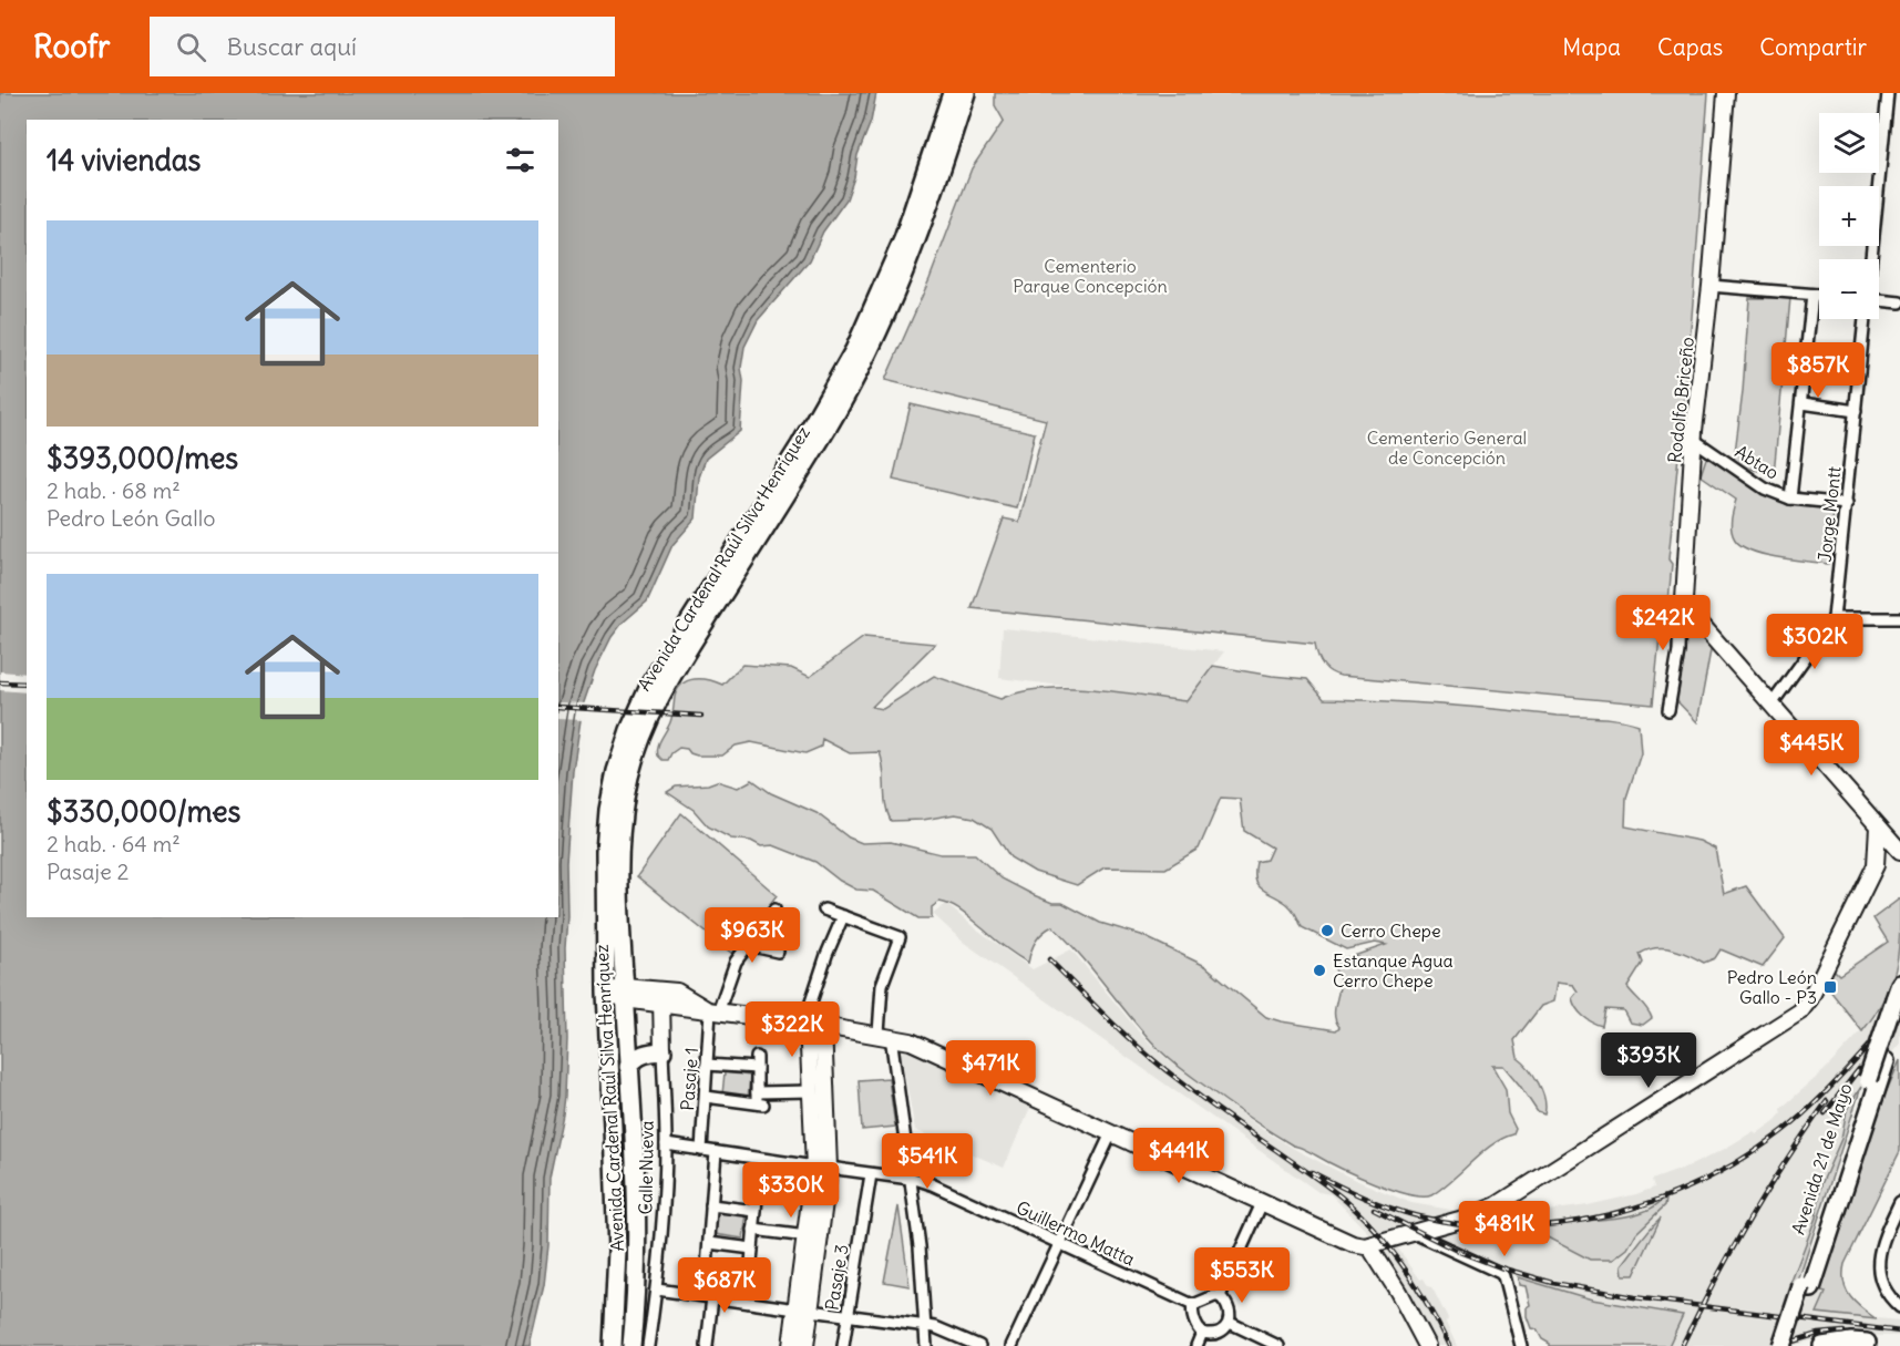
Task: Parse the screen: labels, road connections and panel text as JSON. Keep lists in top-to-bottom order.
{
  "streets": {
    "main road": ["Avenida Cardenal Raúl Silva Henríquez", "Avenida 21 de Mayo"],
    "street": [
      "Rodolfo Briceño",
      "Abtao",
      "Jorge Montt",
      "Pasaje 1",
      "Calle Nueva",
      "Guillermo Matta",
      "Pasaje 3"
    ]
  },
  "crossings": [
    ["Rodolfo Briceño", "Abtao"],
    ["Abtao", "Jorge Montt"],
    ["Pasaje 1", "Guillermo Matta"],
    ["Calle Nueva", "Guillermo Matta"],
    ["Guillermo Matta", "Pasaje 3"]
  ],
  "parks": ["Cementerio Parque Concepción", "Cementerio General de Concepción"],
  "places": {
    "other": ["Cerro Chepe", "Estanque Agua Cerro Chepe"],
    "transit": ["Pedro León Gallo - P3"]
  },
  "page": {
    "header": "Roofr",
    "search": "Buscar aquí",
    "nav": ["Mapa", "Capas", "Compartir"],
    "map_buttons": ["+", "−"],
    "heading": "14 viviendas",
    "list": [
      {
        "name": "$393,000/mes",
        "note": "2 hab. · 68 m² · Pedro León Gallo"
      },
      {
        "name": "$330,000/mes",
        "note": "2 hab. · 64 m² · Pasaje 2"
      }
    ],
    "price": [
      "$857K",
      "$242K",
      "$302K",
      "$445K",
      "$963K",
      "$322K",
      "$393K",
      "$471K",
      "$441K",
      "$541K",
      "$330K",
      "$481K",
      "$553K",
      "$687K"
    ]
  }
}
